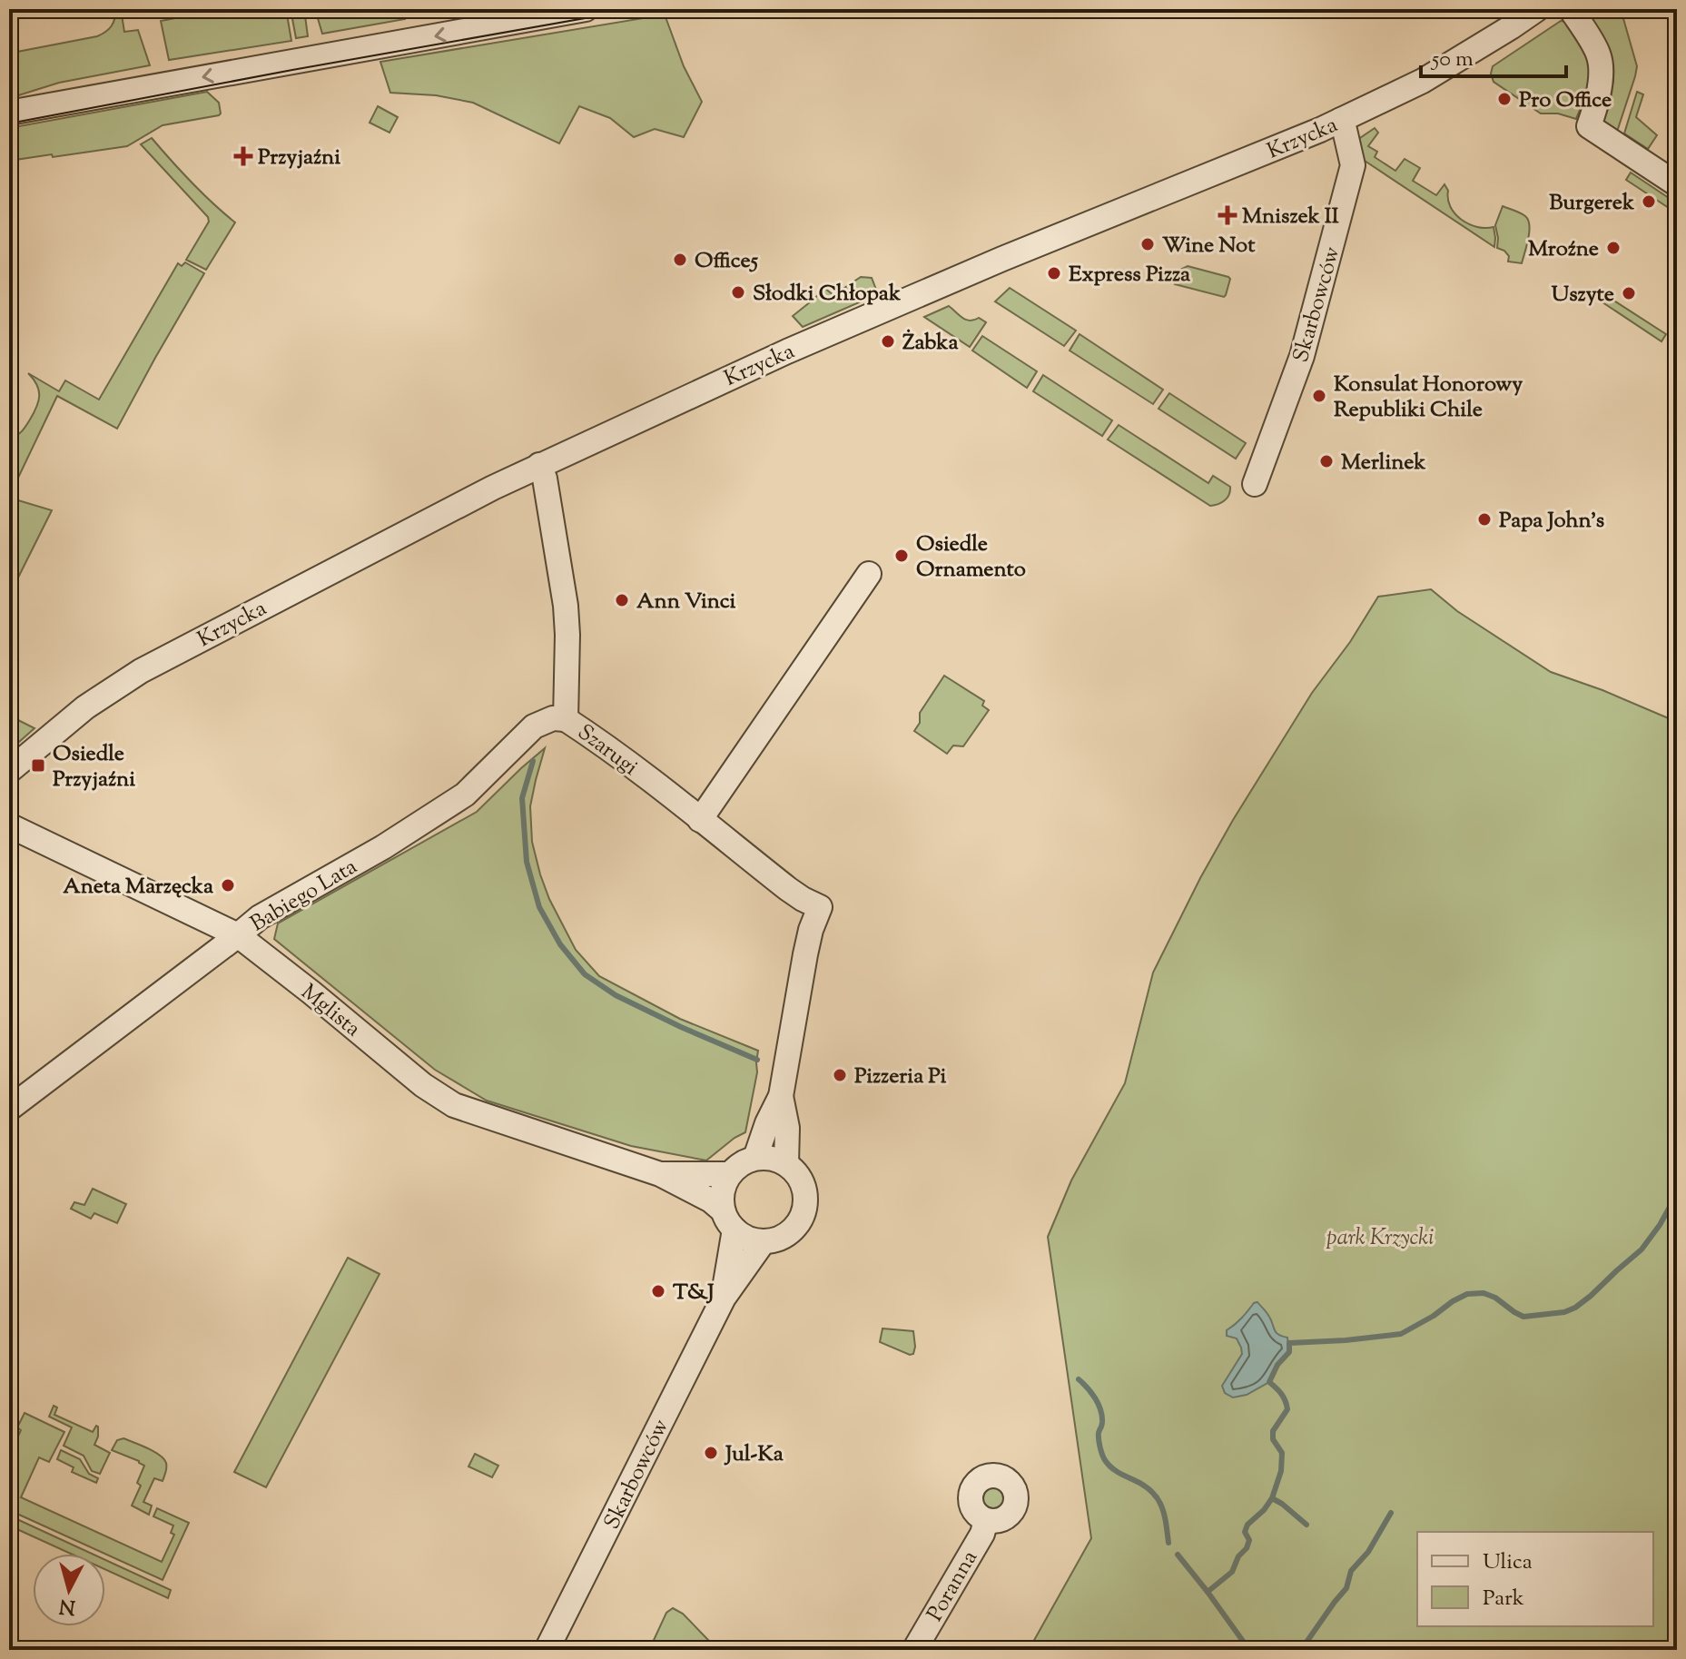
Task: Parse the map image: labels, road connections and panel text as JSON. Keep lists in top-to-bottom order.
{
  "streets": {
    "street": [
      "Krzycka",
      "Skarbowców",
      "Szarugi",
      "Babiego Lata",
      "Mglista",
      "Poranna"
    ]
  },
  "crossings": [
    ["Krzycka", "Skarbowców"],
    ["Krzycka", "Szarugi"],
    ["Skarbowców", "Mglista"],
    ["Szarugi", "Babiego Lata"],
    ["Babiego Lata", "Mglista"]
  ],
  "parks": ["park Krzycki"],
  "places": {
    "other": [
      "Pro Office",
      "Burgerek",
      "Wine Not",
      "Mroźne",
      "Office5",
      "Express Pizza",
      "Słodki Chłopak",
      "Uszyte",
      "Żabka",
      "Konsulat Honorowy Republiki Chile",
      "Merlinek",
      "Papa John's",
      "Osiedle Ornamento",
      "Ann Vinci",
      "Aneta Marzęcka",
      "Pizzeria Pi",
      "T&J",
      "Jul-Ka"
    ],
    "health": ["Przyjaźni", "Mniszek II"],
    "transit": ["Osiedle Przyjaźni"]
  },
  "legend": ["Ulica", "Park"],
  "scale_bar": "50 m",
  "north": "bottom"
}
